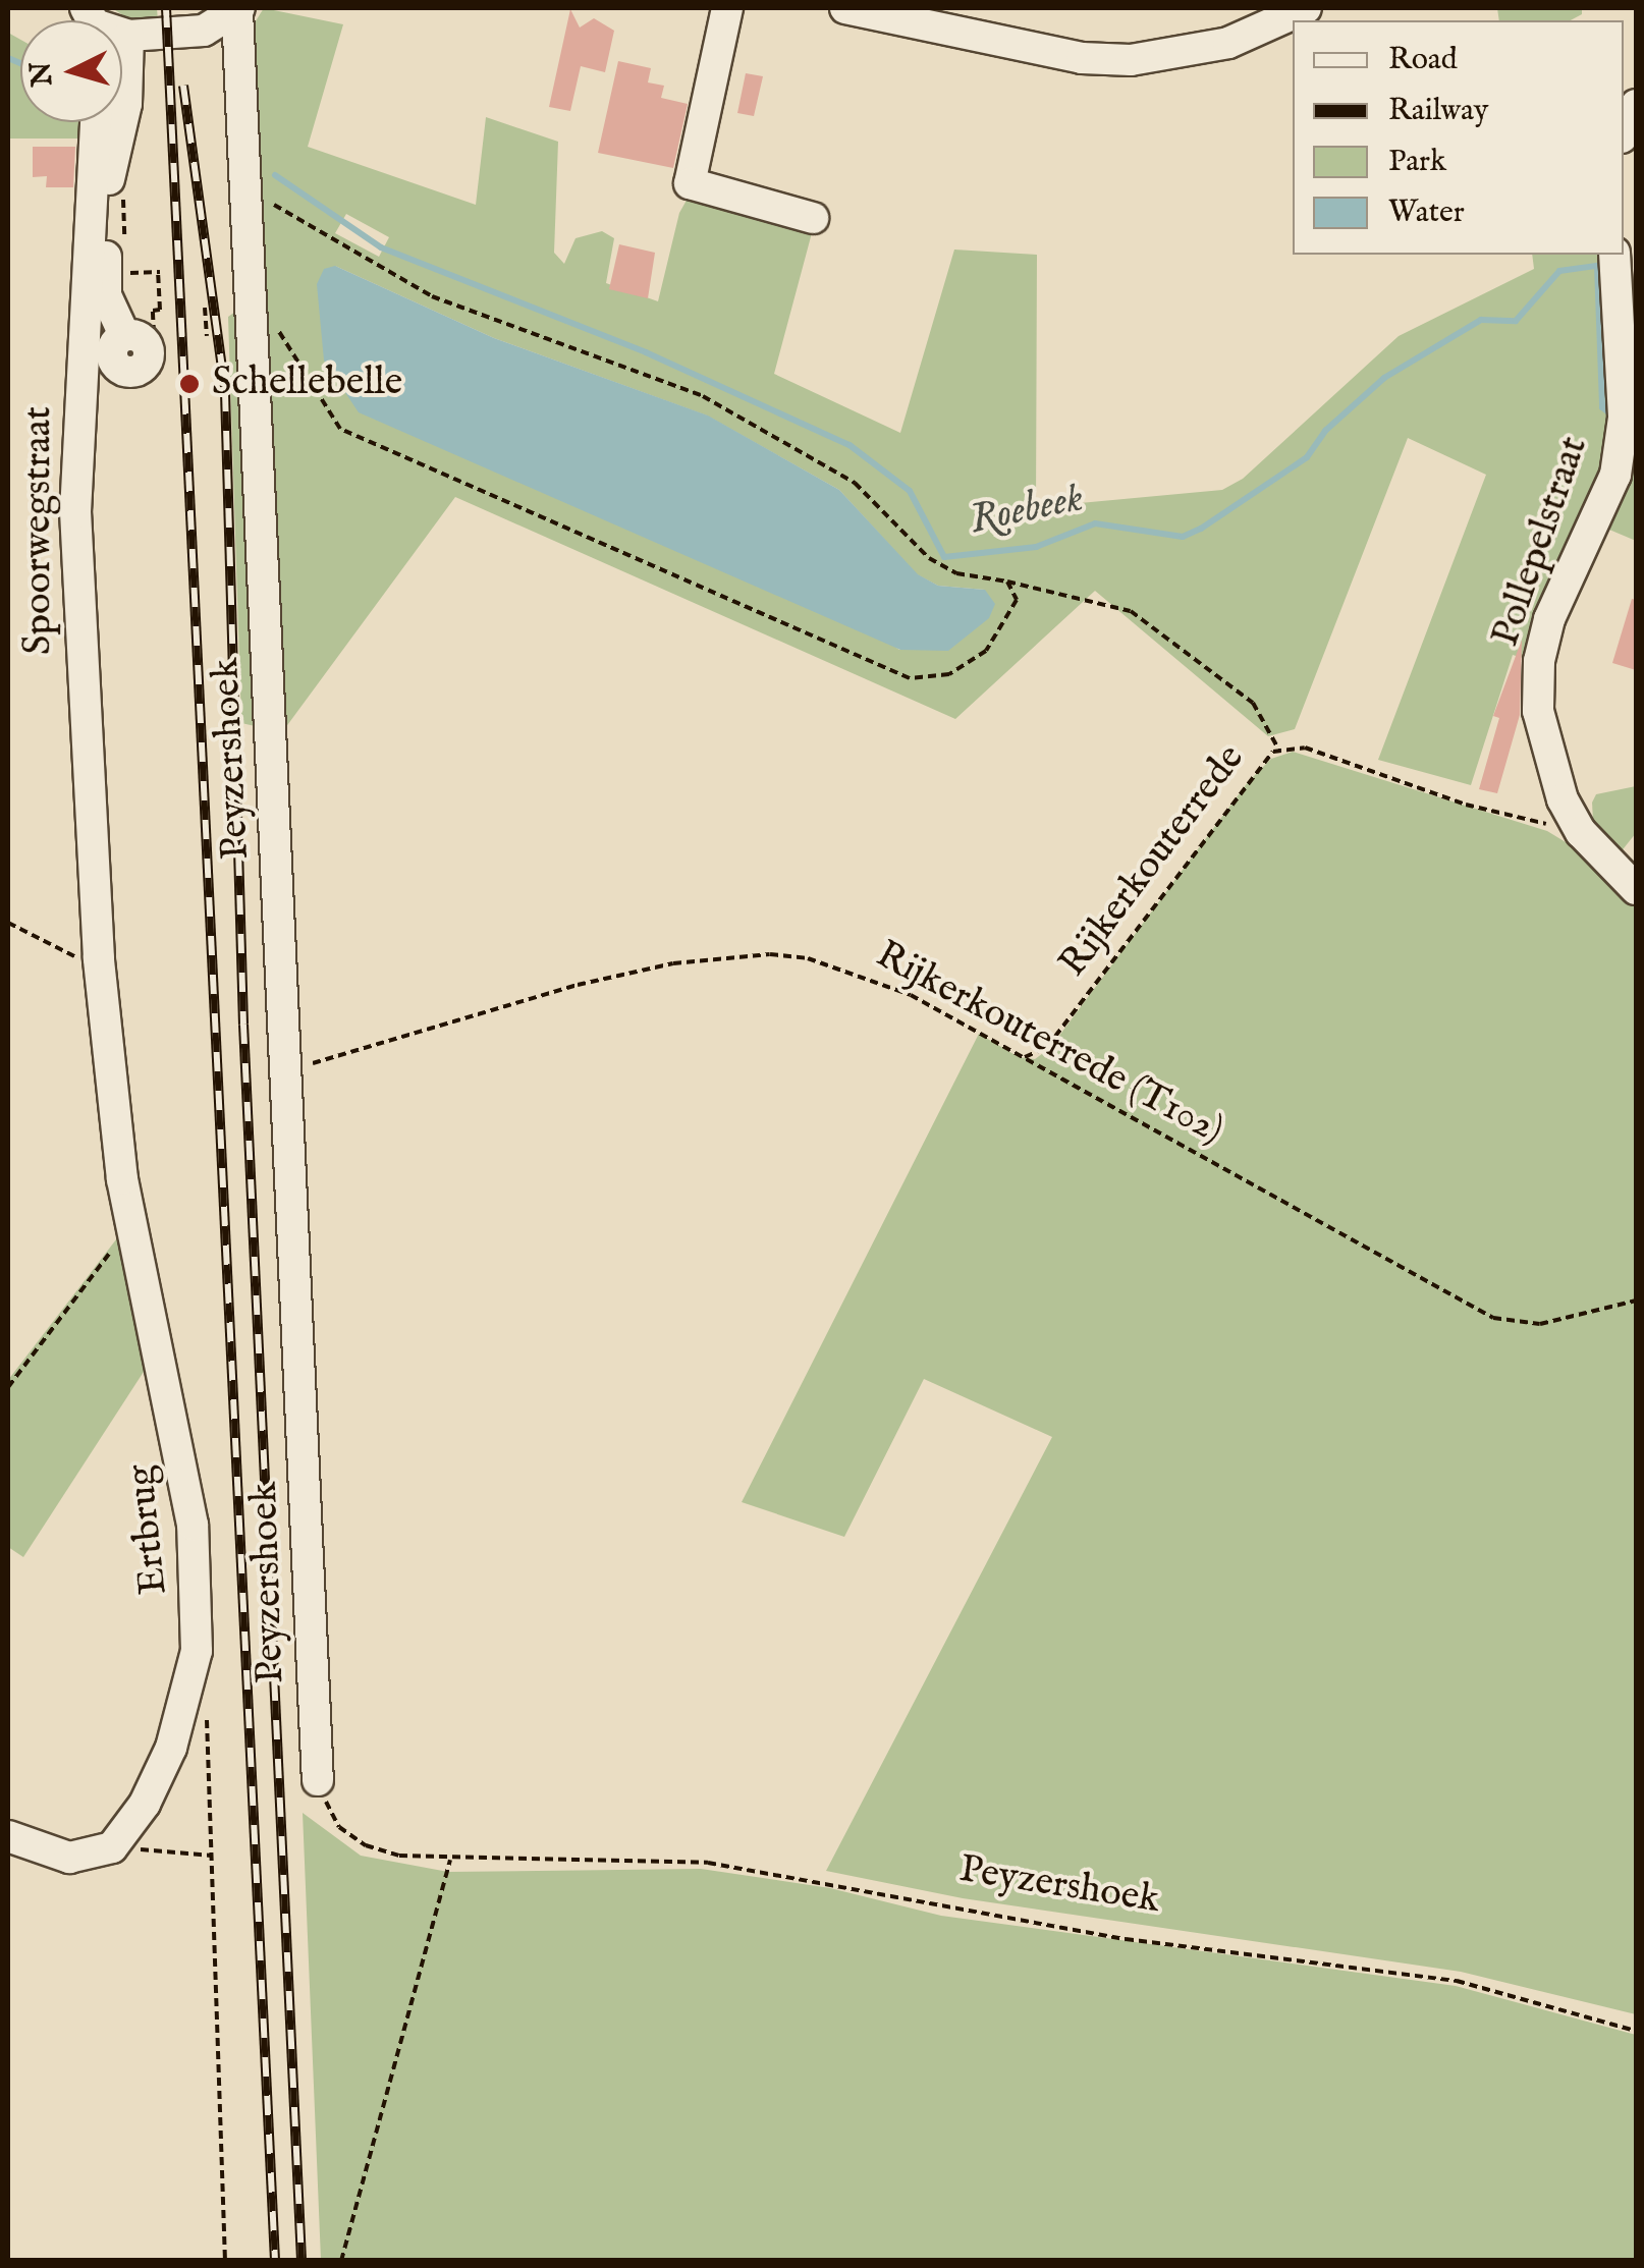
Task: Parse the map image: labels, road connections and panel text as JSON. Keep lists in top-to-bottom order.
{
  "streets": {
    "street": [
      "Spoorwegstraat",
      "Pollepelstraat",
      "Peyzershoek",
      "Ertbrug"
    ],
    "path": ["Rijkerkouterrede", "Rijkerkouterrede (T102)"]
  },
  "crossings": [
    ["Spoorwegstraat", "Ertbrug"],
    ["Pollepelstraat", "Rijkerkouterrede"],
    ["Peyzershoek", "Rijkerkouterrede (T102)"],
    ["Rijkerkouterrede", "Rijkerkouterrede (T102)"]
  ],
  "water": ["Roebeek"],
  "places": ["Schellebelle"],
  "legend": [
    "Road",
    "Railway",
    "Park",
    "Water"
  ],
  "north": "left"
}
